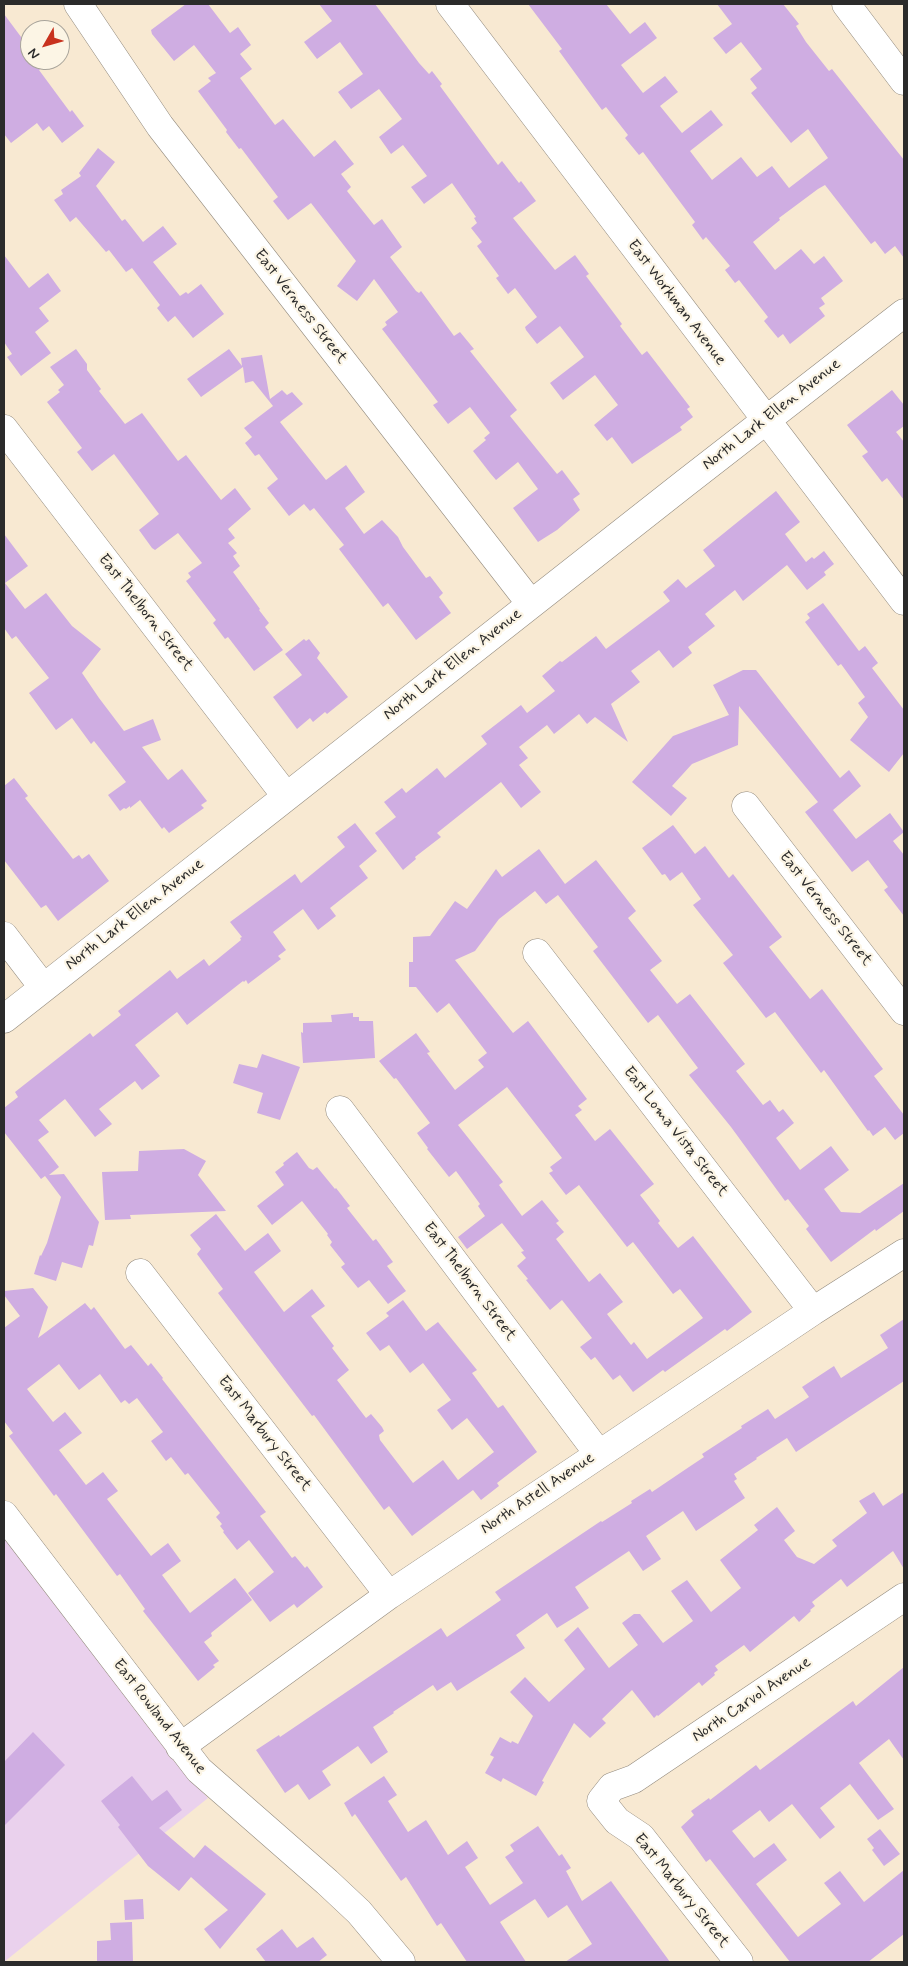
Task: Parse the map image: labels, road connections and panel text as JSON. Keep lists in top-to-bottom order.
{
  "streets": {
    "street": [
      "East Workman Avenue",
      "East Verness Street",
      "North Lark Ellen Avenue",
      "East Thelborn Street",
      "East Loma Vista Street",
      "East Marbury Street",
      "North Astell Avenue",
      "North Carvol Avenue",
      "East Rowland Avenue"
    ]
  },
  "crossings": [
    ["East Workman Avenue", "North Lark Ellen Avenue"],
    ["East Verness Street", "North Lark Ellen Avenue"],
    ["North Lark Ellen Avenue", "East Thelborn Street"],
    ["East Thelborn Street", "North Astell Avenue"],
    ["East Loma Vista Street", "North Astell Avenue"],
    ["East Marbury Street", "North Astell Avenue"],
    ["East Marbury Street", "North Carvol Avenue"],
    ["North Astell Avenue", "East Rowland Avenue"]
  ],
  "north": "bottom left"
}
